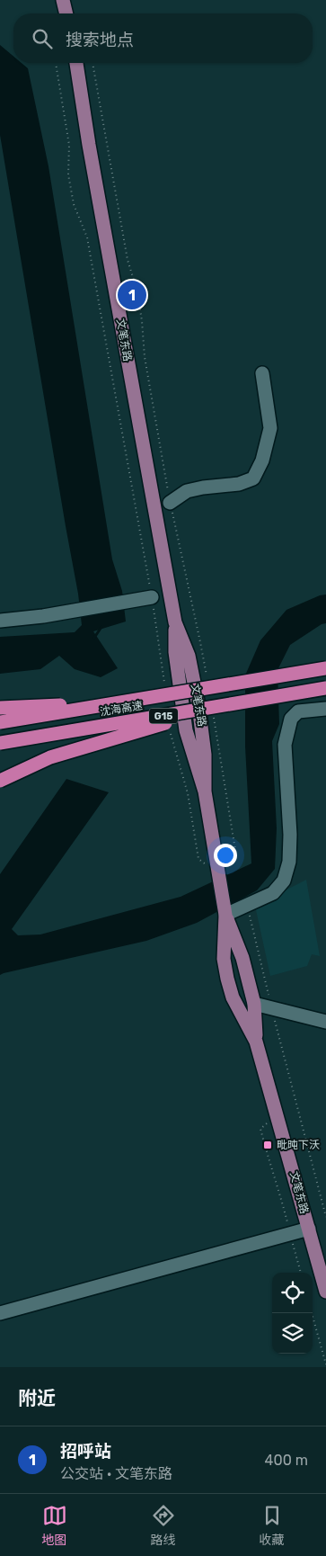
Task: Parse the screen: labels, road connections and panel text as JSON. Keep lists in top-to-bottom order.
{
  "streets": {
    "highway": ["沈海高速", "G15"],
    "main road": ["文笔东路"]
  },
  "places": {
    "transit": ["毗旽下沃"]
  },
  "page": {
    "search": "搜索地点",
    "pins": "1",
    "heading": "附近",
    "list": [
      {
        "mark": "1",
        "name": "招呼站",
        "note": "公交站 · 文笔东路",
        "value": "400 m"
      }
    ],
    "nav": ["地图", "路线", "收藏"]
  }
}
